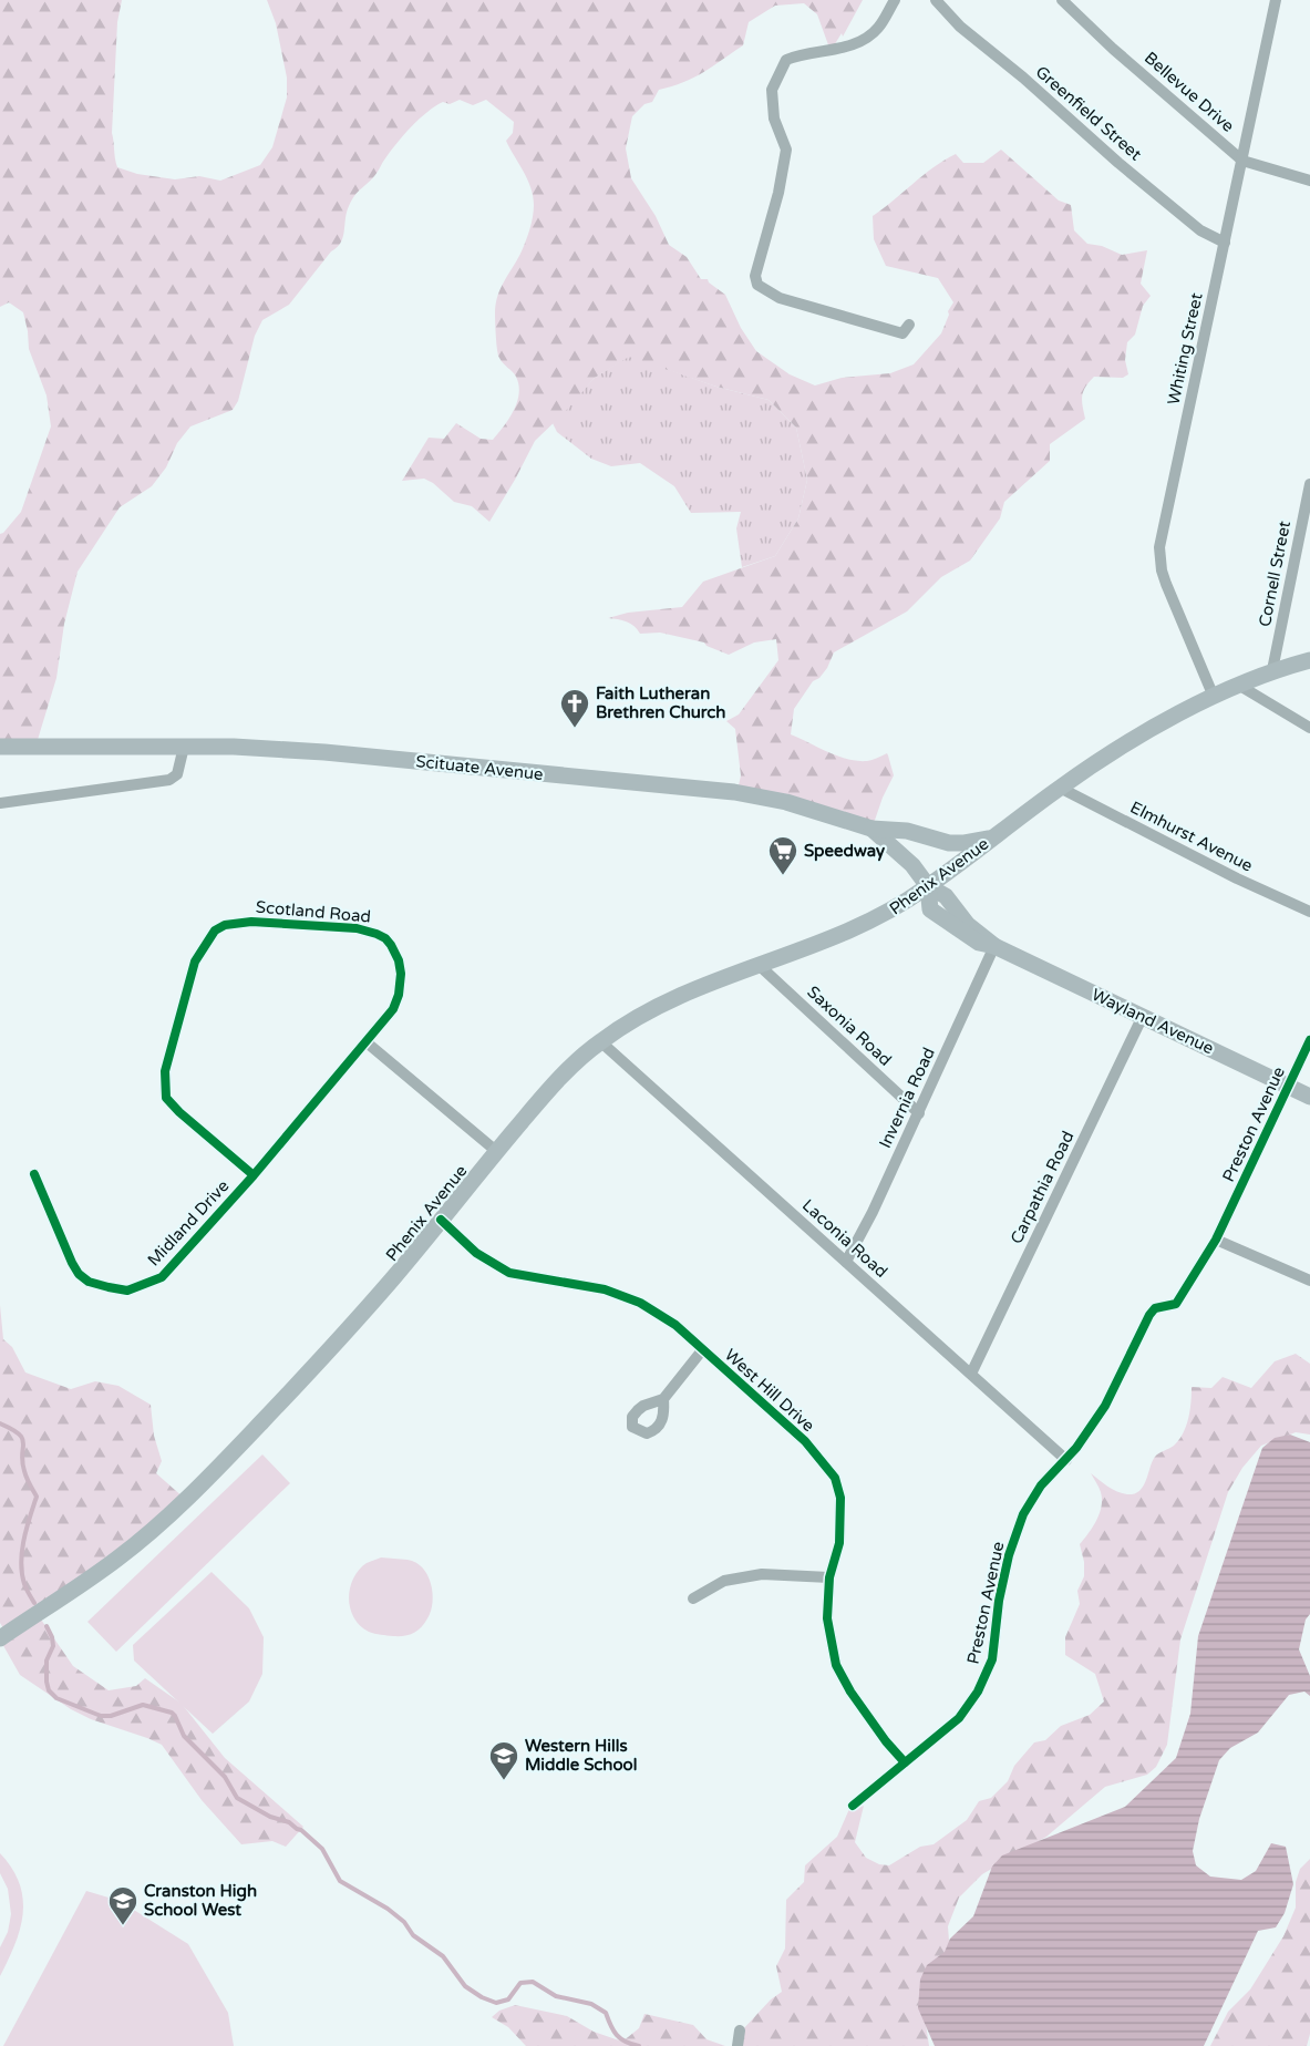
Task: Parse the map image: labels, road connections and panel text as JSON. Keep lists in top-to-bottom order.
{
  "streets": {
    "main road": ["Scituate Avenue", "Phenix Avenue", "Wayland Avenue"],
    "street": [
      "Bellevue Drive",
      "Greenfield Street",
      "Whiting Street",
      "Cornell Street",
      "Elmhurst Avenue",
      "Scotland Road",
      "Saxonia Road",
      "Invernia Road",
      "Preston Avenue",
      "Carpathia Road",
      "Midland Drive",
      "Laconia Road",
      "West Hill Drive"
    ]
  },
  "crossings": [
    ["Bellevue Drive", "Whiting Street"],
    ["Greenfield Street", "Whiting Street"],
    ["Whiting Street", "Phenix Avenue"],
    ["Cornell Street", "Phenix Avenue"],
    ["Scituate Avenue", "Phenix Avenue"],
    ["Scituate Avenue", "Wayland Avenue"],
    ["Elmhurst Avenue", "Phenix Avenue"],
    ["Phenix Avenue", "Wayland Avenue"],
    ["Phenix Avenue", "Saxonia Road"],
    ["Phenix Avenue", "Laconia Road"],
    ["Phenix Avenue", "West Hill Drive"],
    ["Scotland Road", "Midland Drive"],
    ["Wayland Avenue", "Invernia Road"],
    ["Wayland Avenue", "Preston Avenue"],
    ["Wayland Avenue", "Carpathia Road"],
    ["Saxonia Road", "Invernia Road"],
    ["Invernia Road", "Laconia Road"],
    ["Preston Avenue", "Laconia Road"],
    ["Preston Avenue", "West Hill Drive"],
    ["Carpathia Road", "Laconia Road"]
  ],
  "places": {
    "church": ["Faith Lutheran Brethren Church"],
    "supermarket": ["Speedway"],
    "school or university": ["Western Hills Middle School", "Cranston High School West"]
  }
}
